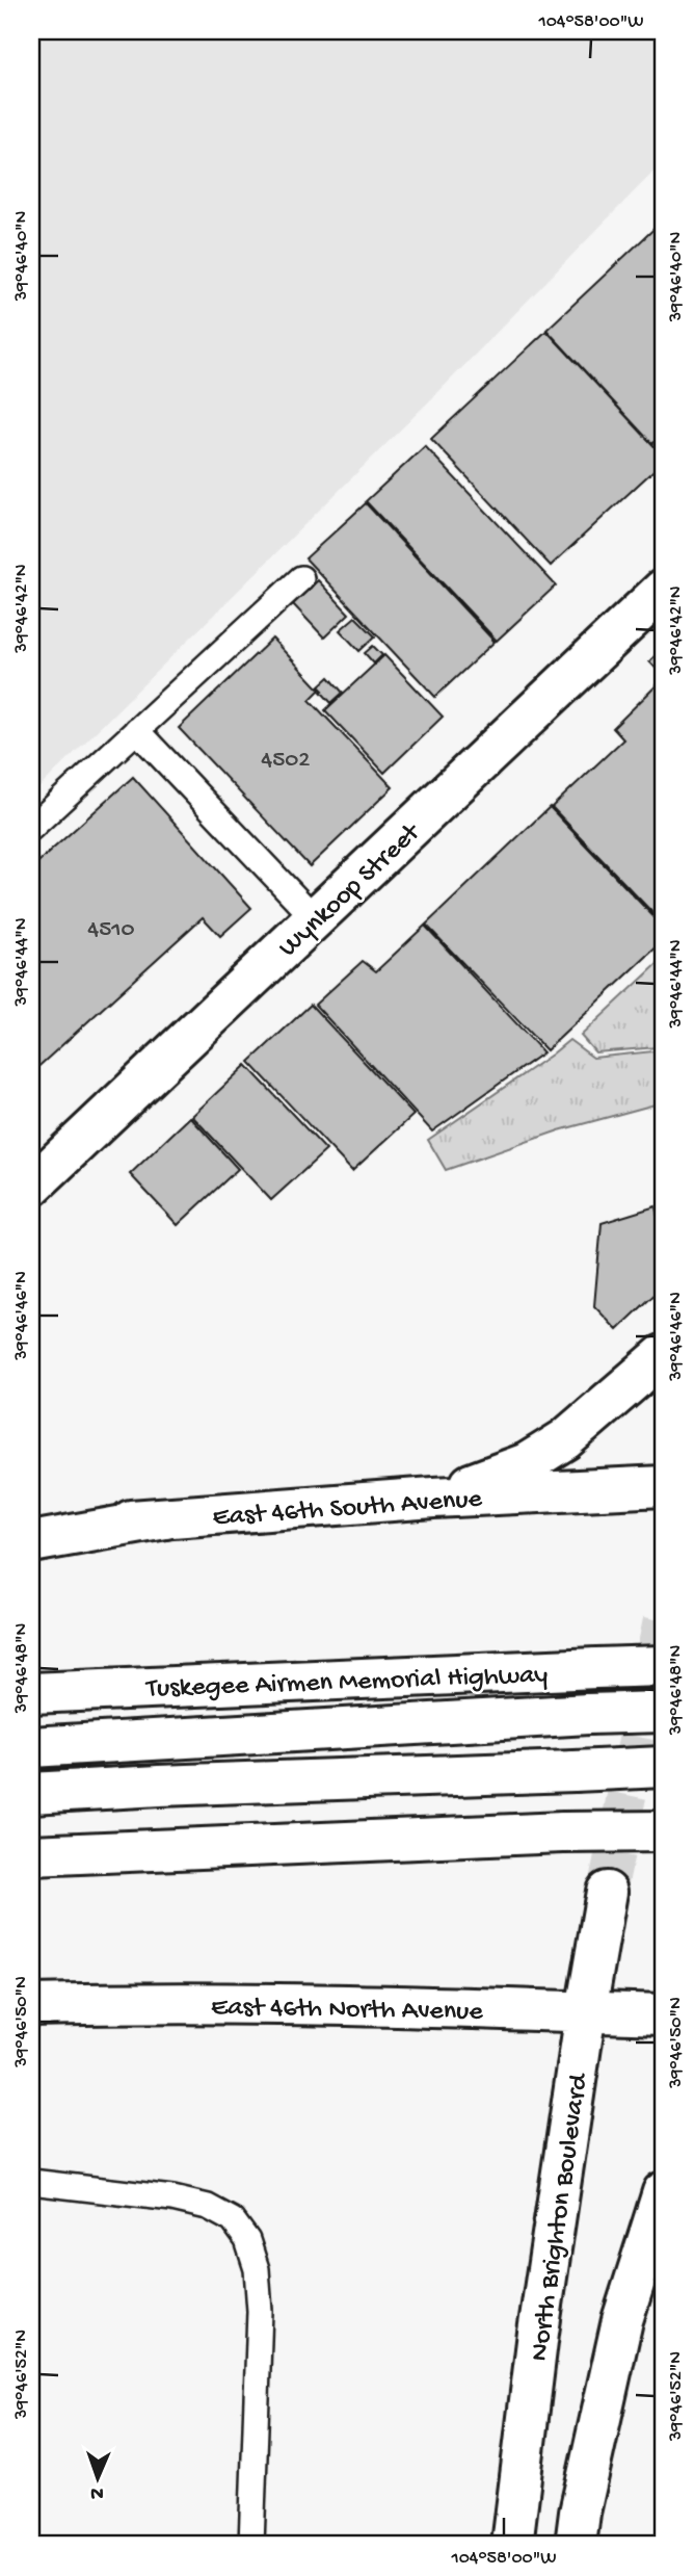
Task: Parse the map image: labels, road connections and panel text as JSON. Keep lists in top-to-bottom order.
{
  "streets": {
    "main road": [
      "Wynkoop Street",
      "East 46th South Avenue",
      "Tuskegee Airmen Memorial Highway",
      "East 46th North Avenue",
      "North Brighton Boulevard"
    ]
  },
  "crossings": [
    ["East 46th North Avenue", "North Brighton Boulevard"]
  ],
  "house_numbers": ["4502", "4510"],
  "north": "bottom",
  "coordinates": [
    "104°58'00\"W",
    "39°46'40\"N",
    "39°46'42\"N",
    "39°46'44\"N",
    "39°46'46\"N",
    "39°46'48\"N",
    "39°46'50\"N",
    "39°46'52\"N"
  ]
}
